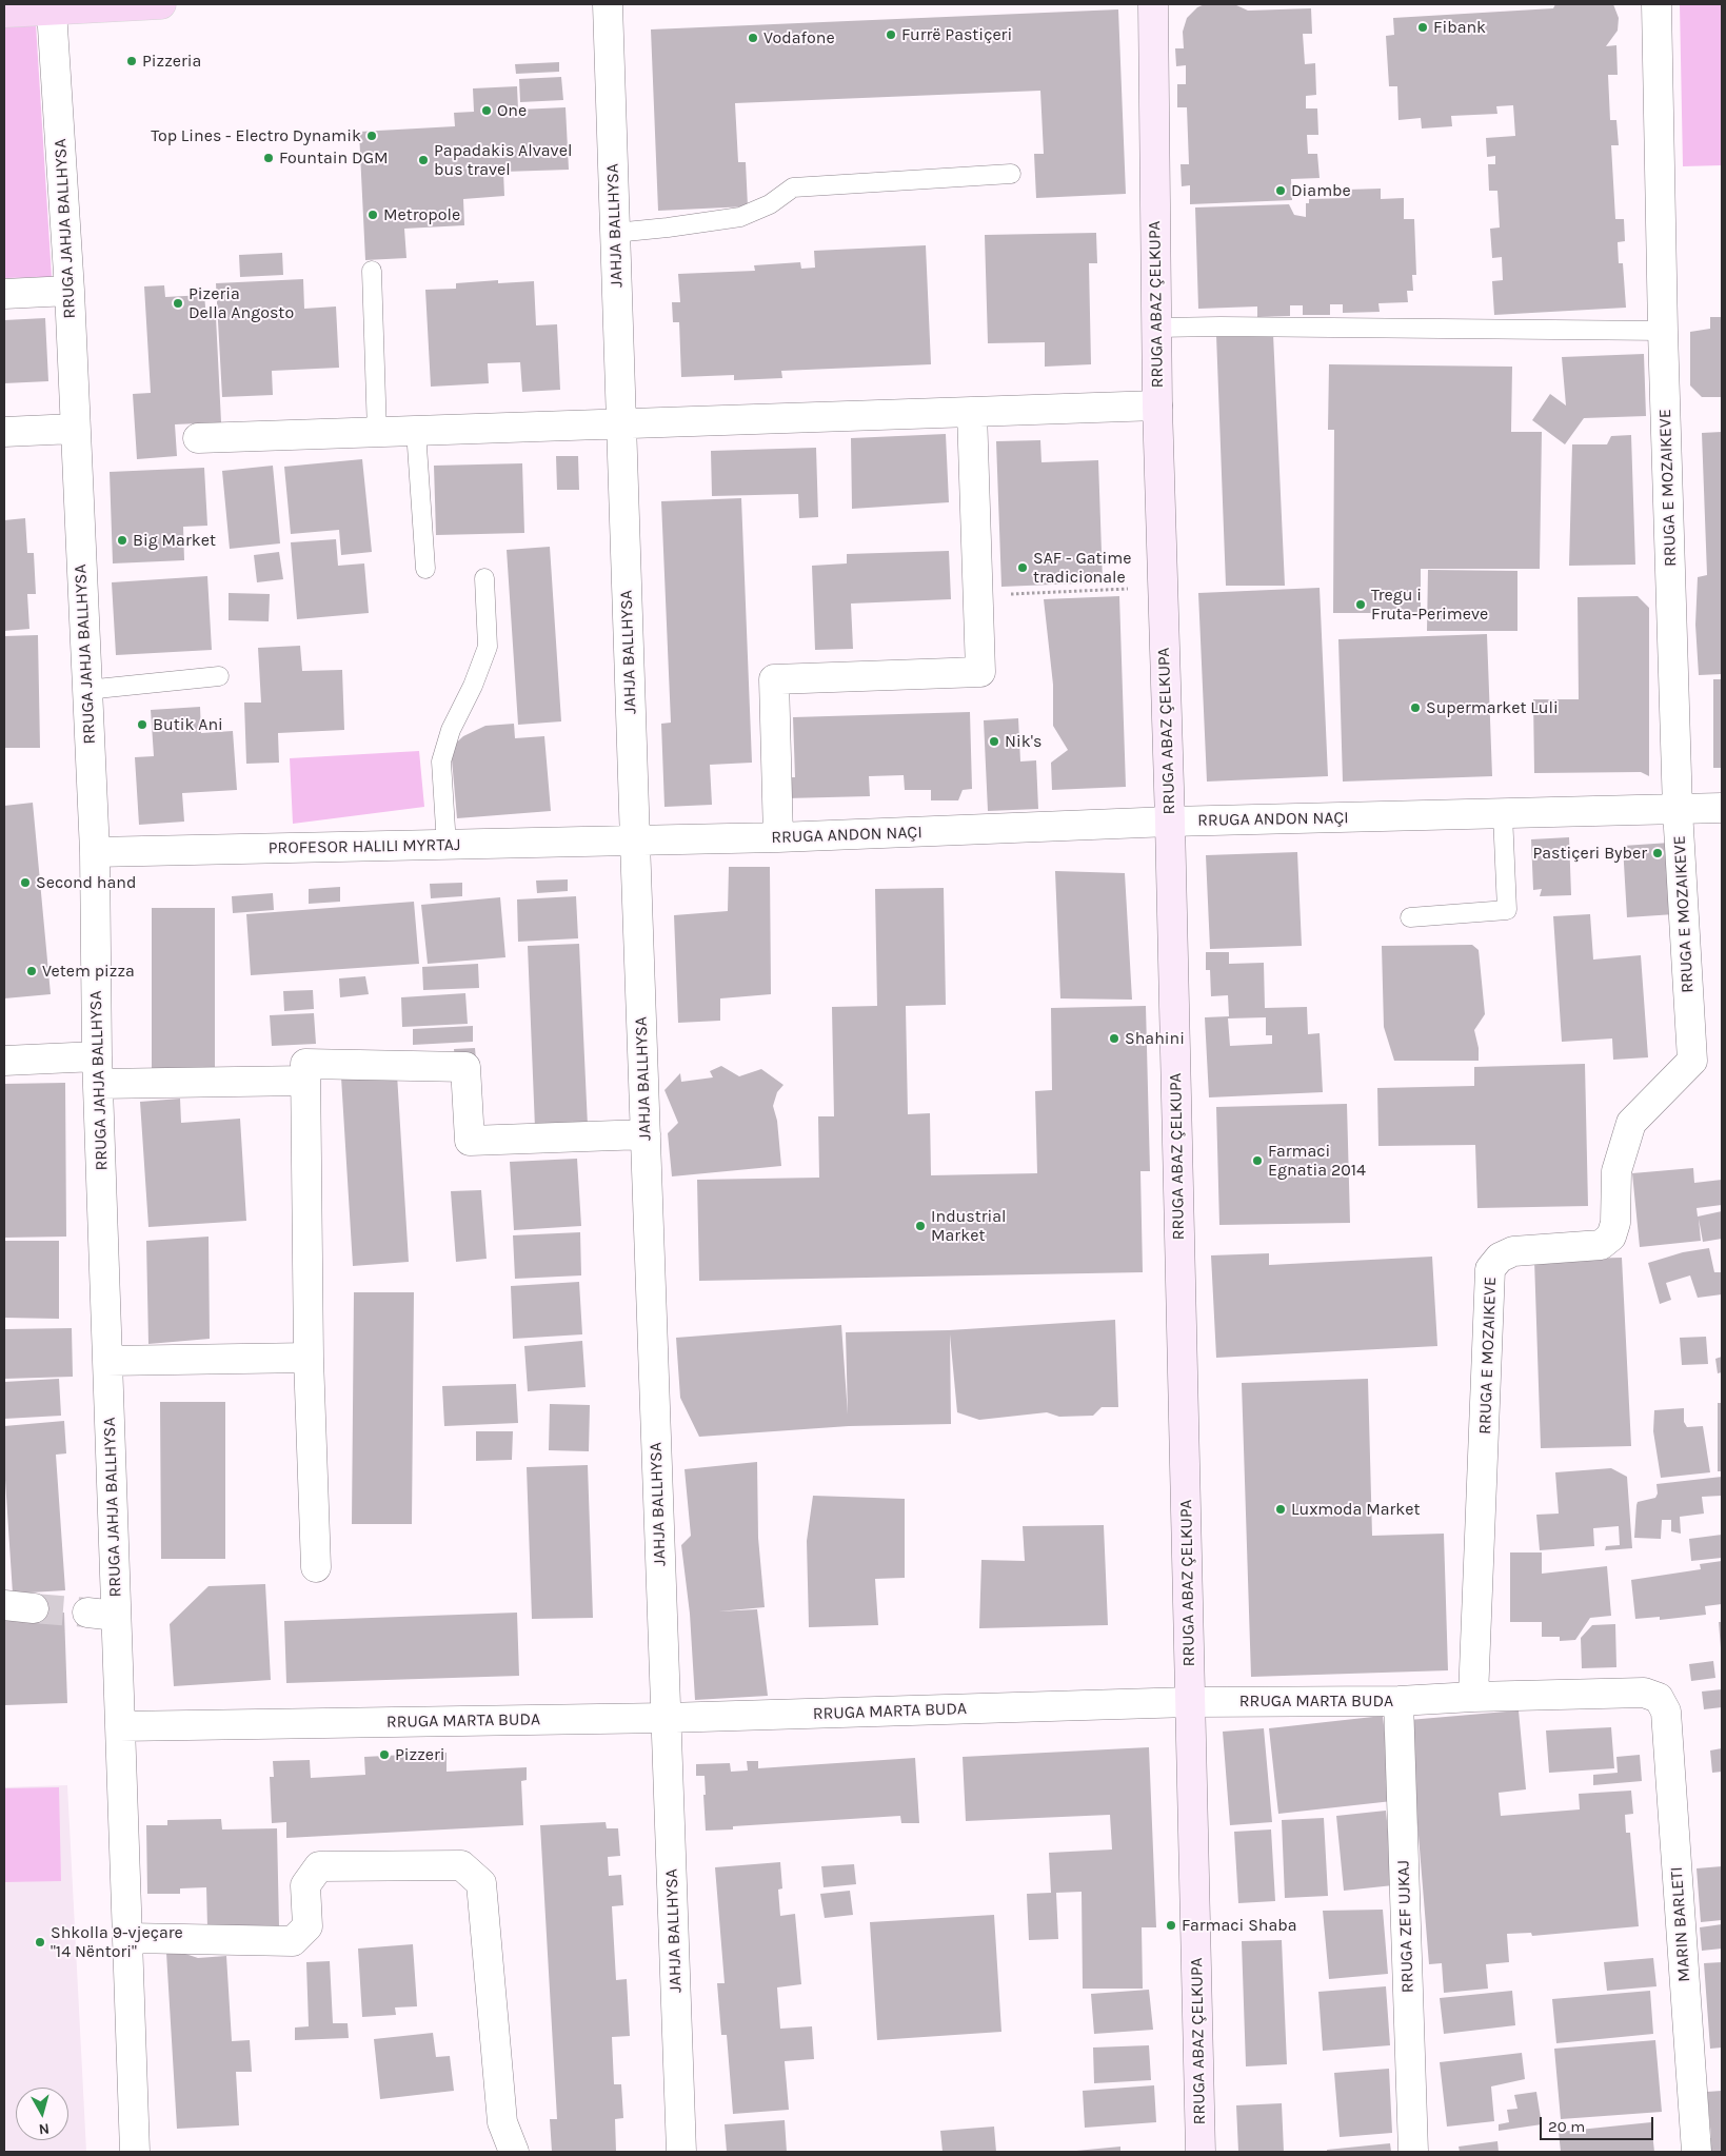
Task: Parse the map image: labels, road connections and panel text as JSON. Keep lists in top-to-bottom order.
{
  "streets": {
    "street": [
      "JAHJA BALLHYSA",
      "RRUGA JAHJA BALLHYSA",
      "RRUGA ABAZ ÇELKUPA",
      "RRUGA E MOZAIKEVE",
      "RRUGA ANDON NAÇI",
      "PROFESOR HALILI MYRTAJ",
      "RRUGA MARTA BUDA",
      "MARIN BARLETI",
      "RRUGA ZEF UJKAJ"
    ]
  },
  "crossings": [
    ["JAHJA BALLHYSA", "RRUGA ANDON NAÇI"],
    ["JAHJA BALLHYSA", "PROFESOR HALILI MYRTAJ"],
    ["JAHJA BALLHYSA", "RRUGA MARTA BUDA"],
    ["RRUGA JAHJA BALLHYSA", "PROFESOR HALILI MYRTAJ"],
    ["RRUGA JAHJA BALLHYSA", "RRUGA MARTA BUDA"],
    ["RRUGA ABAZ ÇELKUPA", "RRUGA ANDON NAÇI"],
    ["RRUGA ABAZ ÇELKUPA", "RRUGA MARTA BUDA"],
    ["RRUGA E MOZAIKEVE", "RRUGA ANDON NAÇI"],
    ["RRUGA E MOZAIKEVE", "RRUGA MARTA BUDA"],
    ["RRUGA ANDON NAÇI", "PROFESOR HALILI MYRTAJ"],
    ["RRUGA MARTA BUDA", "MARIN BARLETI"],
    ["RRUGA MARTA BUDA", "RRUGA ZEF UJKAJ"]
  ],
  "places": [
    "Fibank",
    "Furrë Pastiçeri",
    "Vodafone",
    "Pizzeria",
    "One",
    "Top Lines - Electro Dynamik",
    "Fountain DGM",
    "Papadakis Alvavel bus travel",
    "Diambe",
    "Metropole",
    "Pizeria Della Angosto",
    "Big Market",
    "SAF - Gatime tradicionale",
    "Tregu i Fruta-Perimeve",
    "Supermarket Luli",
    "Butik Ani",
    "Nik's",
    "Pastiçeri Byber",
    "Second hand",
    "Vetem pizza",
    "Shahini",
    "Farmaci Egnatia 2014",
    "Industrial Market",
    "Luxmoda Market",
    "Pizzeri",
    "Farmaci Shaba",
    "Shkolla 9-vjeçare \"14 Nëntori\""
  ],
  "scale_bar": "20 m",
  "north": "bottom"
}
